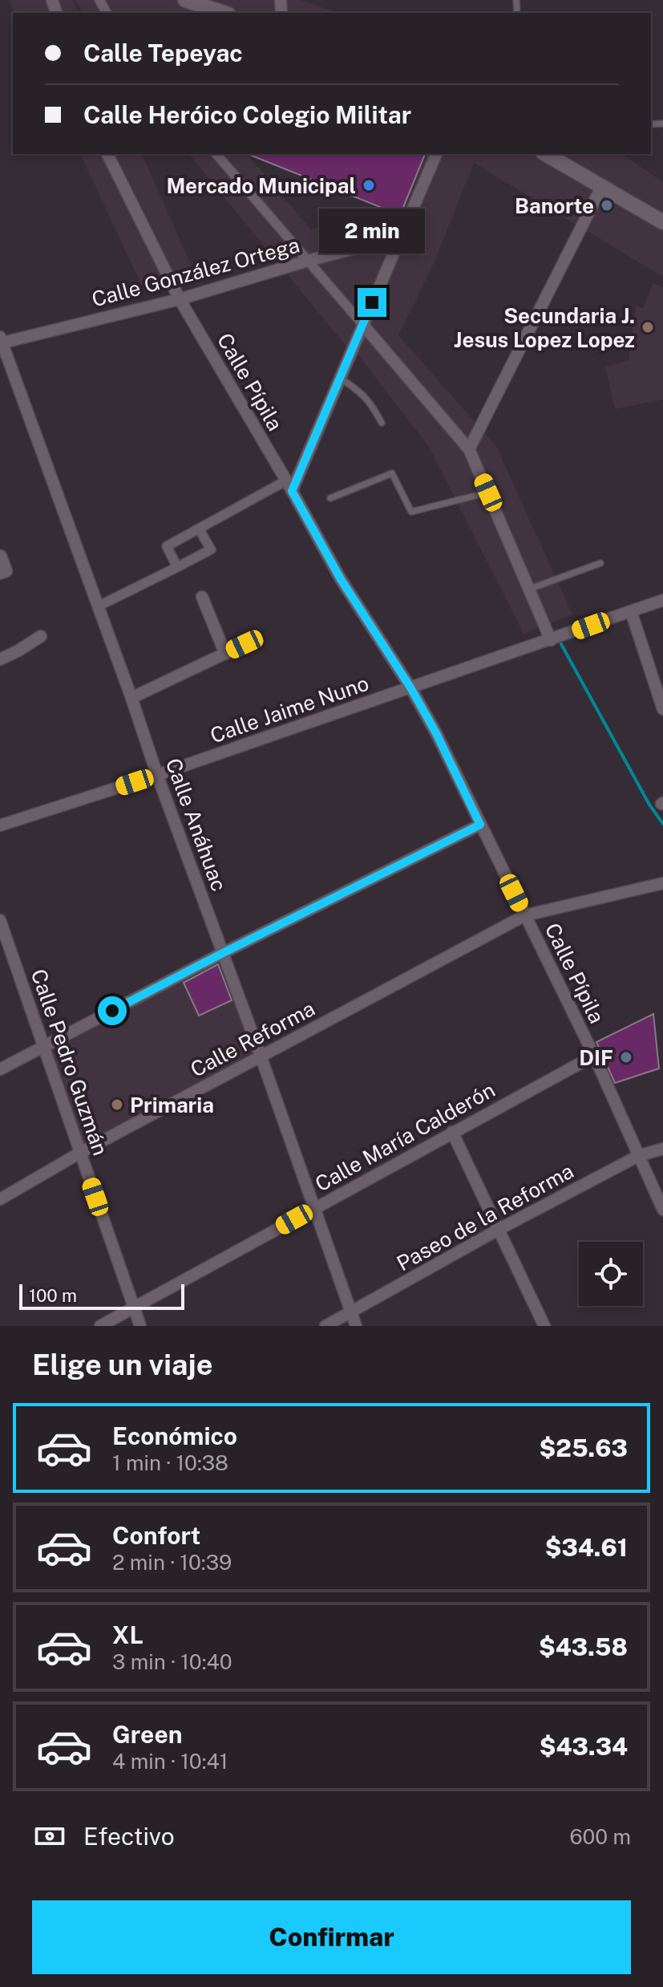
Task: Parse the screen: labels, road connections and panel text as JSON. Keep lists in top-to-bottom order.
{
  "streets": {
    "street": [
      "Calle González Ortega",
      "Calle Pípila",
      "Calle Jaime Nuno",
      "Calle Anáhuac",
      "Calle Reforma",
      "Calle Pedro Guzmán",
      "Calle María Calderón",
      "Paseo de la Reforma"
    ]
  },
  "crossings": [
    ["Calle González Ortega", "Calle Pípila"],
    ["Calle González Ortega", "Calle Anáhuac"],
    ["Calle Pípila", "Calle Jaime Nuno"],
    ["Calle Pípila", "Calle Reforma"],
    ["Calle Pípila", "Calle María Calderón"],
    ["Calle Pípila", "Paseo de la Reforma"],
    ["Calle Jaime Nuno", "Calle Anáhuac"],
    ["Calle Anáhuac", "Calle Reforma"],
    ["Calle Anáhuac", "Calle María Calderón"],
    ["Calle Anáhuac", "Paseo de la Reforma"],
    ["Calle Reforma", "Calle Pedro Guzmán"],
    ["Calle Pedro Guzmán", "Calle María Calderón"]
  ],
  "places": [
    "Mercado Municipal",
    "Banorte",
    "Secundaria J. Jesus Lopez Lopez",
    "DIF",
    "Primaria"
  ],
  "scale_bar": "100 m",
  "page": {
    "banner": ["Calle Tepeyac", "Calle Heróico Colegio Militar"],
    "bubble": "2 min",
    "scale": "100 m",
    "heading": "Elige un viaje",
    "list": [
      {
        "name": "Económico",
        "note": "1 min · 10:38",
        "value": "$25.63"
      },
      {
        "name": "Confort",
        "note": "2 min · 10:39",
        "value": "$34.61"
      },
      {
        "name": "XL",
        "note": "3 min · 10:40",
        "value": "$43.58"
      },
      {
        "name": "Green",
        "note": "4 min · 10:41",
        "value": "$43.34"
      }
    ],
    "pay": ["Efectivo", "600 m"],
    "buttons": "Confirmar"
  }
}
